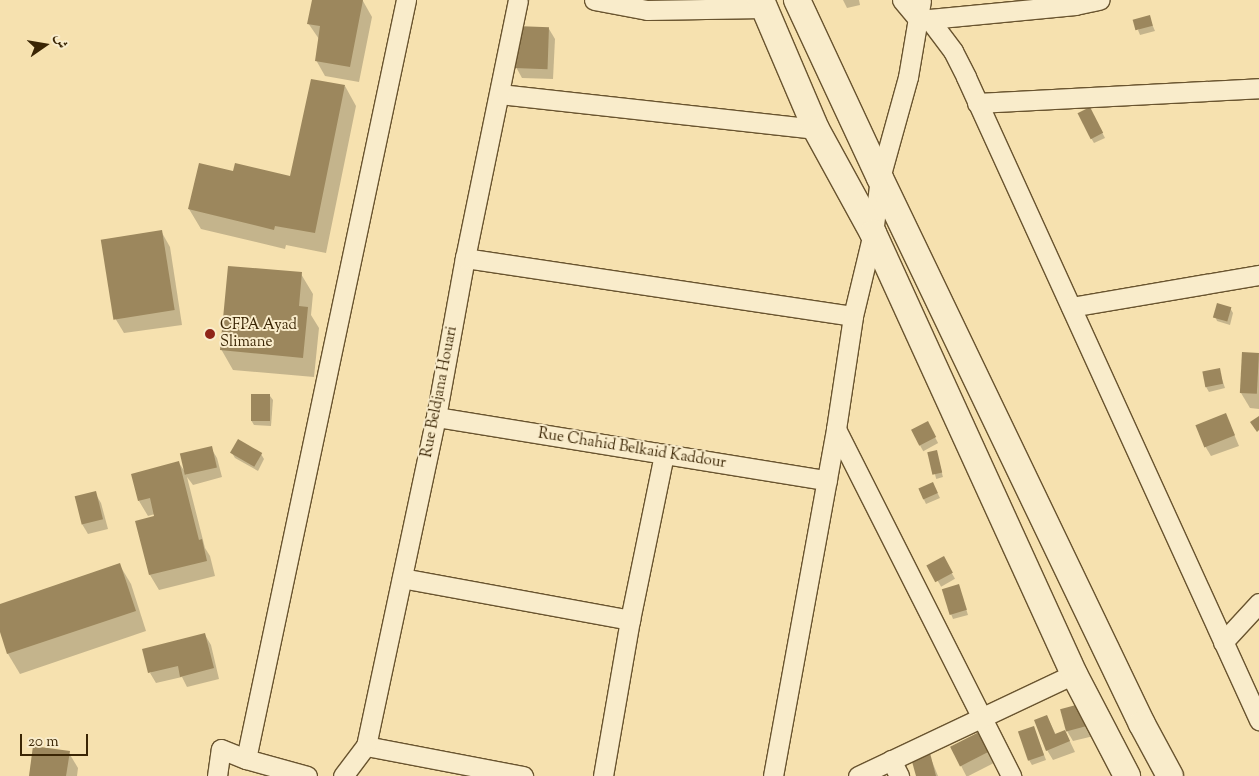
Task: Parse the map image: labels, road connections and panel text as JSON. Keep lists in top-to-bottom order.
{
  "streets": {
    "street": ["Rue Beldjana Houari", "Rue Chahid Belkaid Kaddour"]
  },
  "crossings": [
    ["Rue Beldjana Houari", "Rue Chahid Belkaid Kaddour"]
  ],
  "places": ["CFPA Ayad Slimane"],
  "scale_bar": "20 m",
  "north": "right"
}
